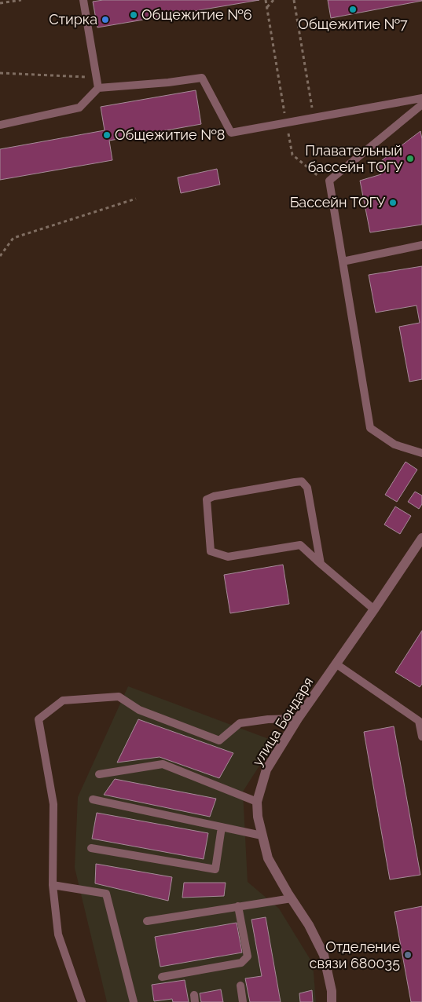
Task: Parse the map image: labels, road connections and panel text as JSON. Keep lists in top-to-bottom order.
{
  "streets": {
    "street": ["улица Бондаря"]
  },
  "places": [
    "Общежитие №7",
    "Общежитие №6",
    "Стирка",
    "Общежитие №8",
    "Плавательный бассейн ТОГУ",
    "Бассейн ТОГУ",
    "Отделение связи 680035"
  ]
}
